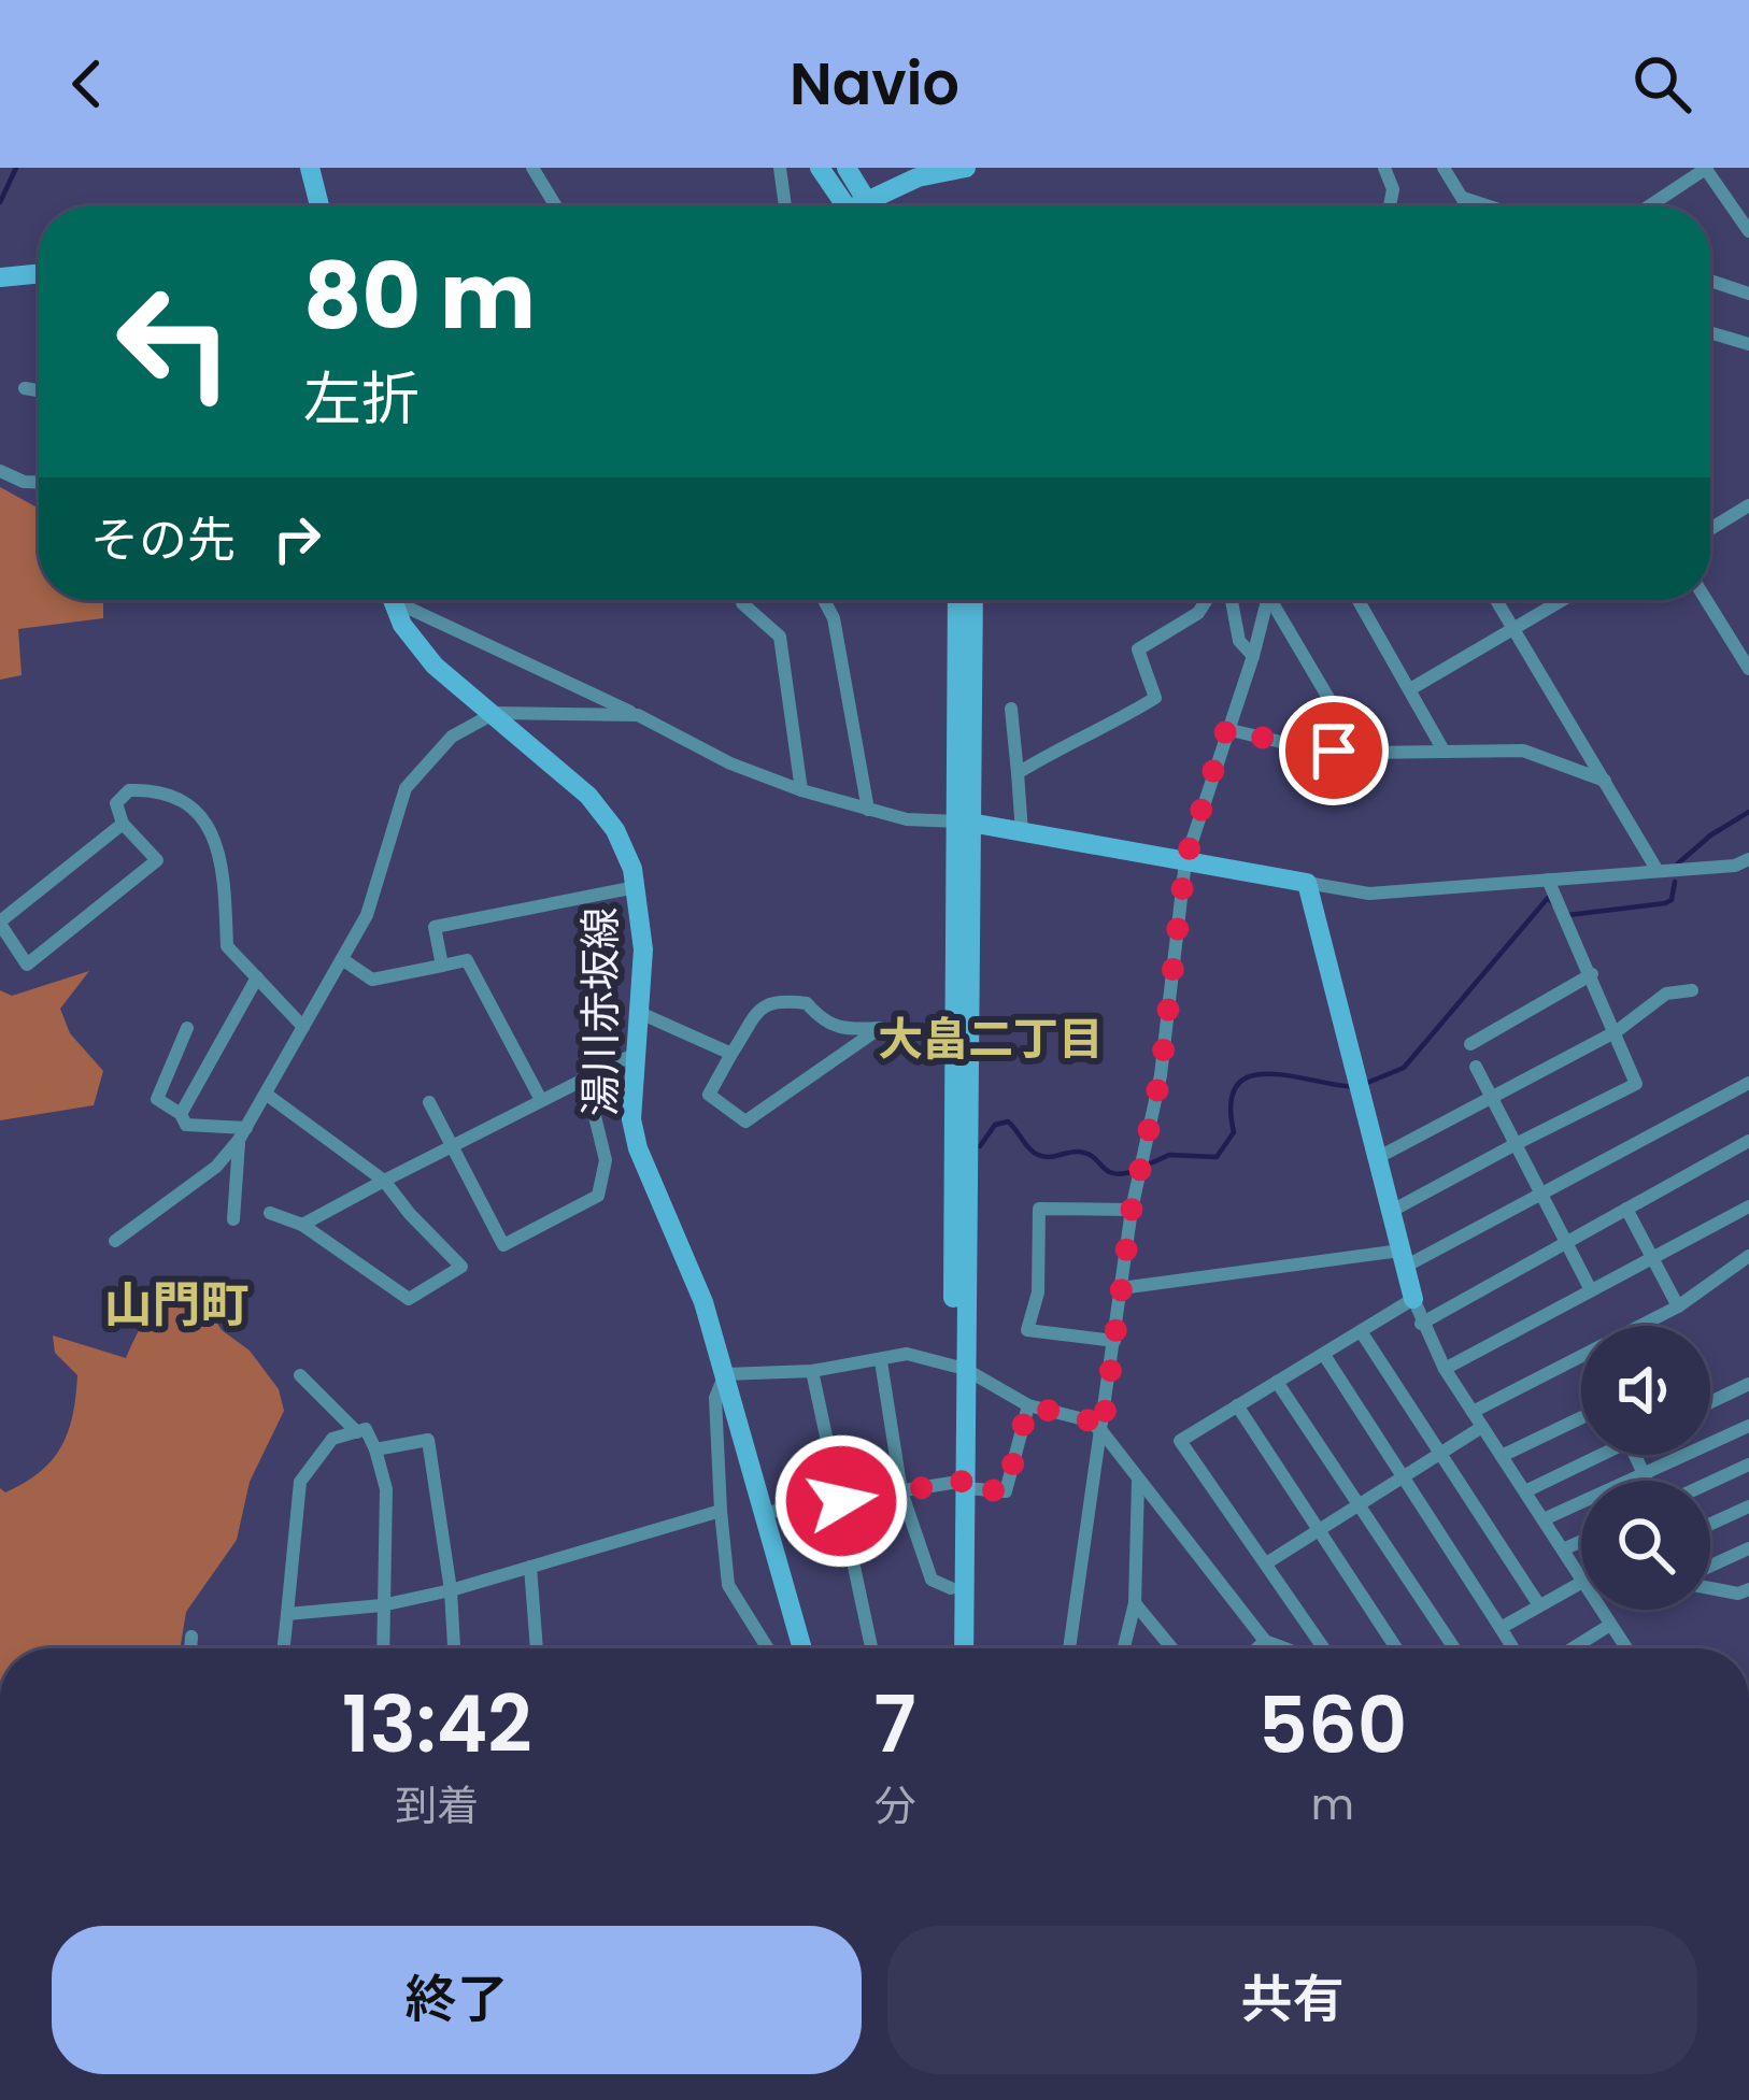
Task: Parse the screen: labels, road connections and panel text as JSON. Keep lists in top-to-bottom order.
{
  "streets": {
    "street": ["湯川赤坂線"]
  },
  "districts": ["大畠二丁目", "山門町"],
  "page": {
    "header": "Navio",
    "turn": ["80 m", "左折"],
    "then": "その先",
    "eta": [
      "13:42",
      "到着",
      "7",
      "分",
      "560",
      "m"
    ],
    "buttons": ["終了", "共有"]
  }
}
